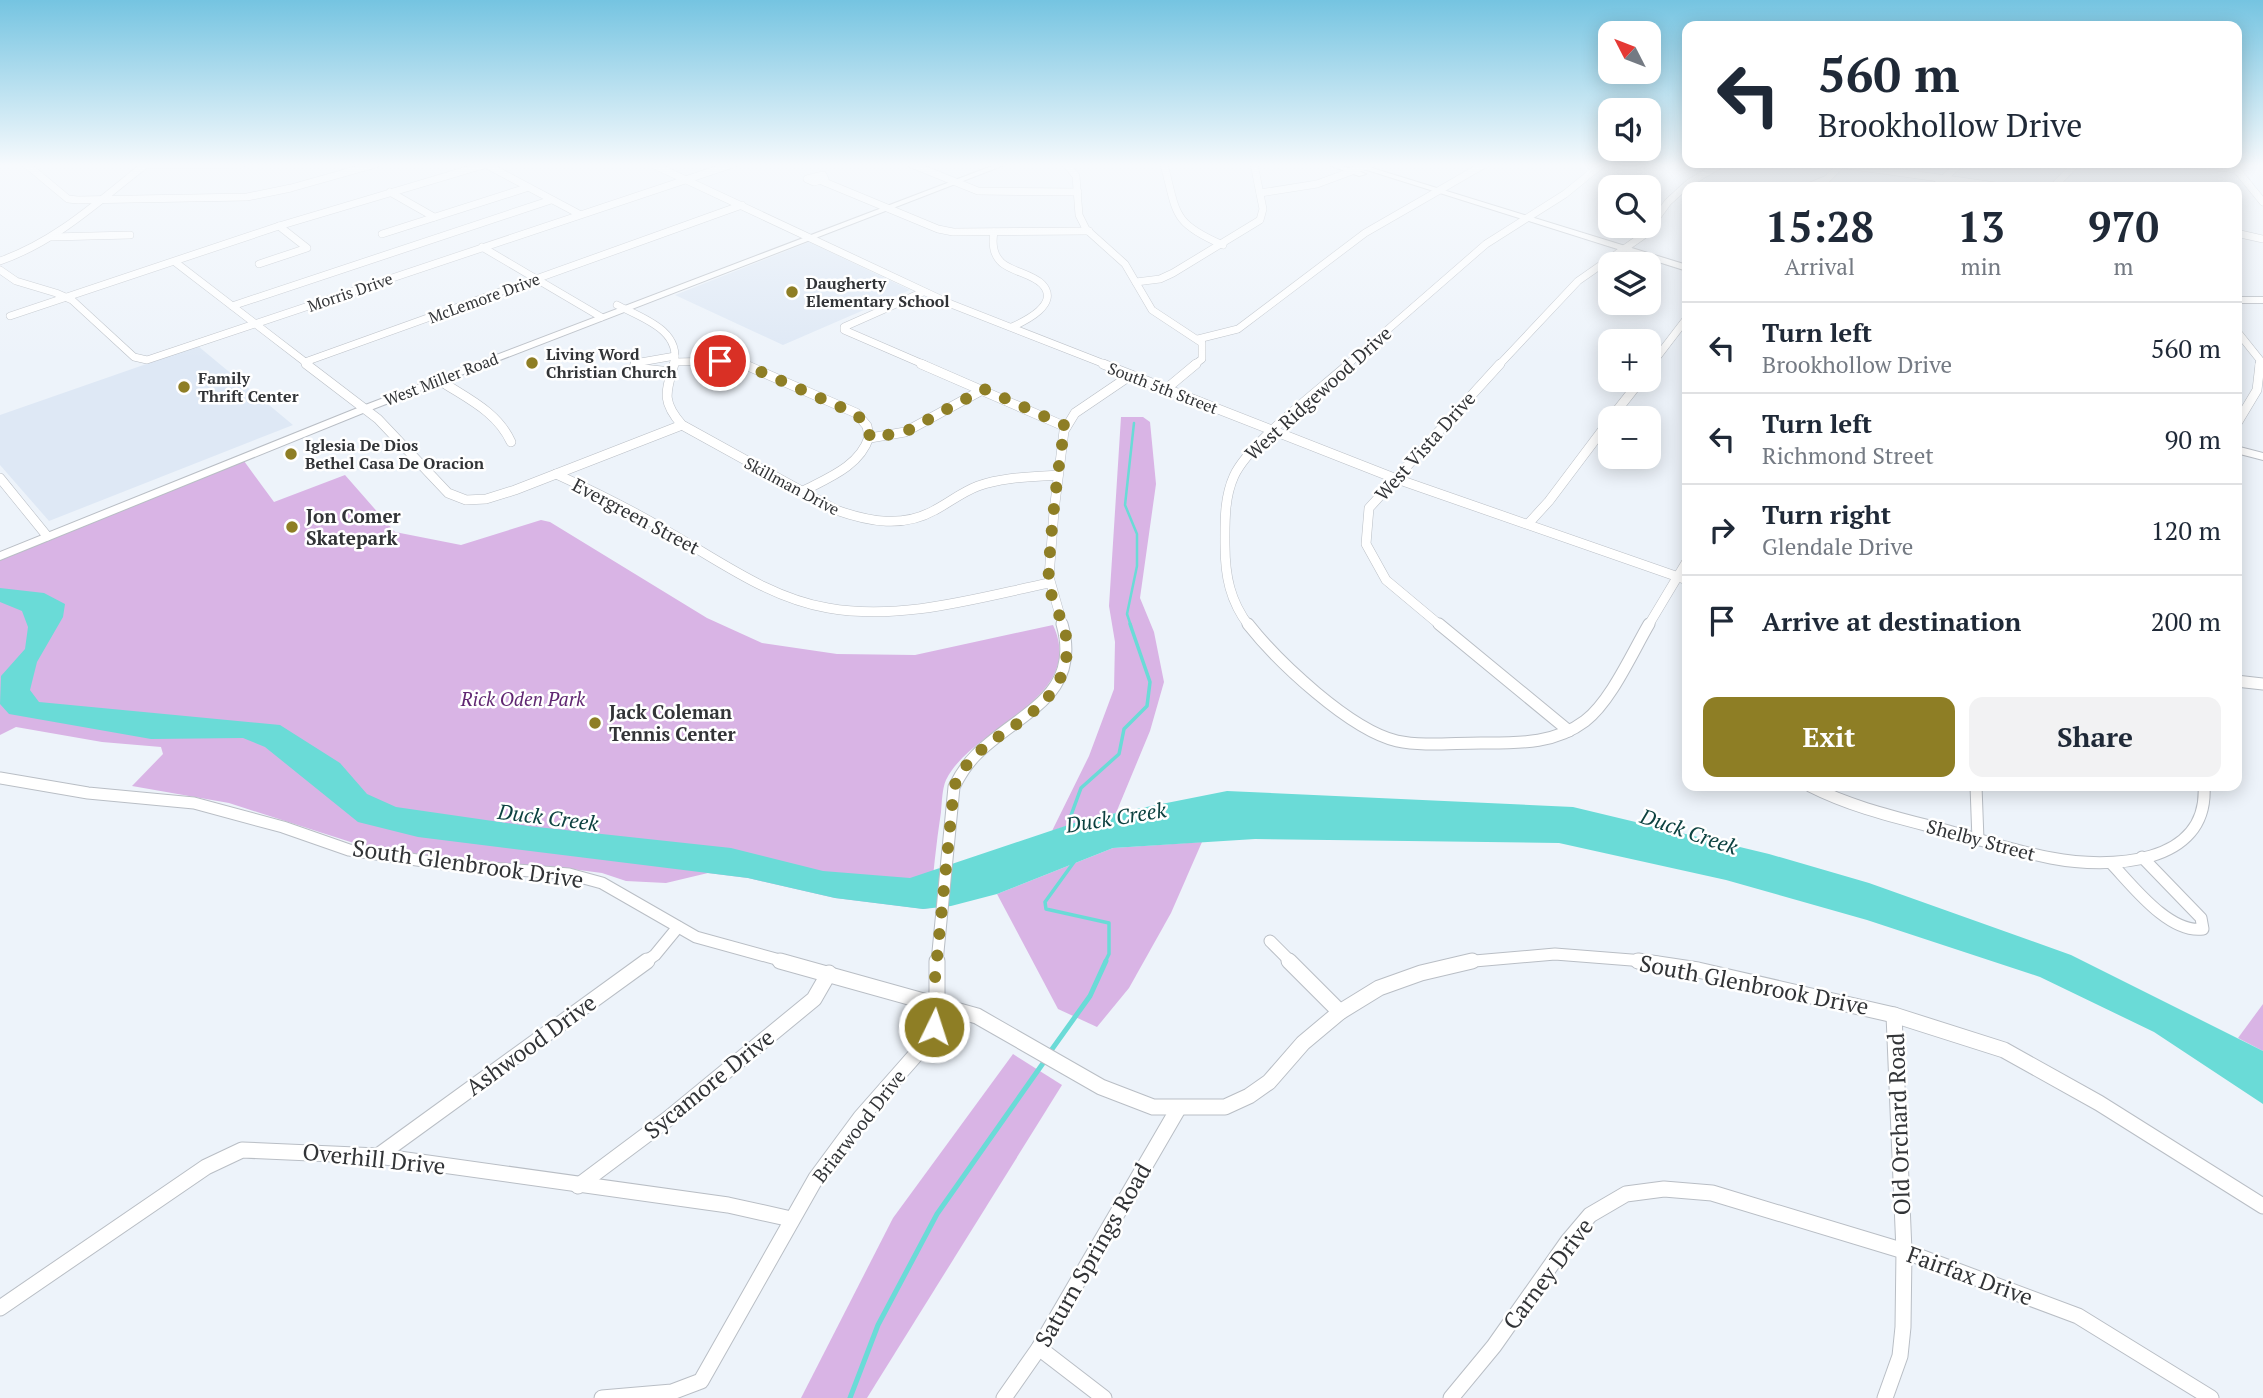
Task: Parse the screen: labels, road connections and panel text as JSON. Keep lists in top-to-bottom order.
{
  "streets": {
    "main road": ["West Miller Road"],
    "street": [
      "Morris Drive",
      "McLemore Drive",
      "South 5th Street",
      "West Ridgewood Drive",
      "West Vista Drive",
      "Skillman Drive",
      "Evergreen Street",
      "Shelby Street",
      "South Glenbrook Drive",
      "Ashwood Drive",
      "Sycamore Drive",
      "Old Orchard Road",
      "Briarwood Drive",
      "Overhill Drive",
      "Saturn Springs Road",
      "Carney Drive",
      "Fairfax Drive"
    ]
  },
  "crossings": [
    ["Morris Drive", "Evergreen Street"],
    ["McLemore Drive", "Evergreen Street"],
    ["West Miller Road", "South 5th Street"],
    ["West Miller Road", "Evergreen Street"],
    ["South 5th Street", "West Ridgewood Drive"],
    ["South 5th Street", "West Vista Drive"],
    ["West Ridgewood Drive", "West Vista Drive"],
    ["Skillman Drive", "Briarwood Drive"],
    ["Evergreen Street", "Briarwood Drive"],
    ["South Glenbrook Drive", "Ashwood Drive"],
    ["South Glenbrook Drive", "Sycamore Drive"],
    ["South Glenbrook Drive", "Old Orchard Road"],
    ["South Glenbrook Drive", "Briarwood Drive"],
    ["South Glenbrook Drive", "Saturn Springs Road"],
    ["Ashwood Drive", "Overhill Drive"],
    ["Sycamore Drive", "Overhill Drive"],
    ["Old Orchard Road", "Fairfax Drive"],
    ["Briarwood Drive", "Overhill Drive"],
    ["Carney Drive", "Fairfax Drive"]
  ],
  "water": ["Duck Creek"],
  "parks": ["Rick Oden Park"],
  "places": [
    "Daugherty Elementary School",
    "Living Word Christian Church",
    "Family Thrift Center",
    "Iglesia De Dios Bethel Casa De Oracion",
    "Jon Comer Skatepark",
    "Jack Coleman Tennis Center"
  ],
  "north": "top left",
  "page": {
    "map_buttons": ["+", "−"],
    "turn": ["560 m", "Brookhollow Drive"],
    "eta": [
      "15:28",
      "Arrival",
      "13",
      "min",
      "970",
      "m"
    ],
    "list": [
      {
        "name": "Turn left",
        "note": "Brookhollow Drive",
        "value": "560 m"
      },
      {
        "name": "Turn left",
        "note": "Richmond Street",
        "value": "90 m"
      },
      {
        "name": "Turn right",
        "note": "Glendale Drive",
        "value": "120 m"
      },
      {
        "name": "Arrive at destination",
        "value": "200 m"
      }
    ],
    "buttons": ["Exit", "Share"]
  }
}
